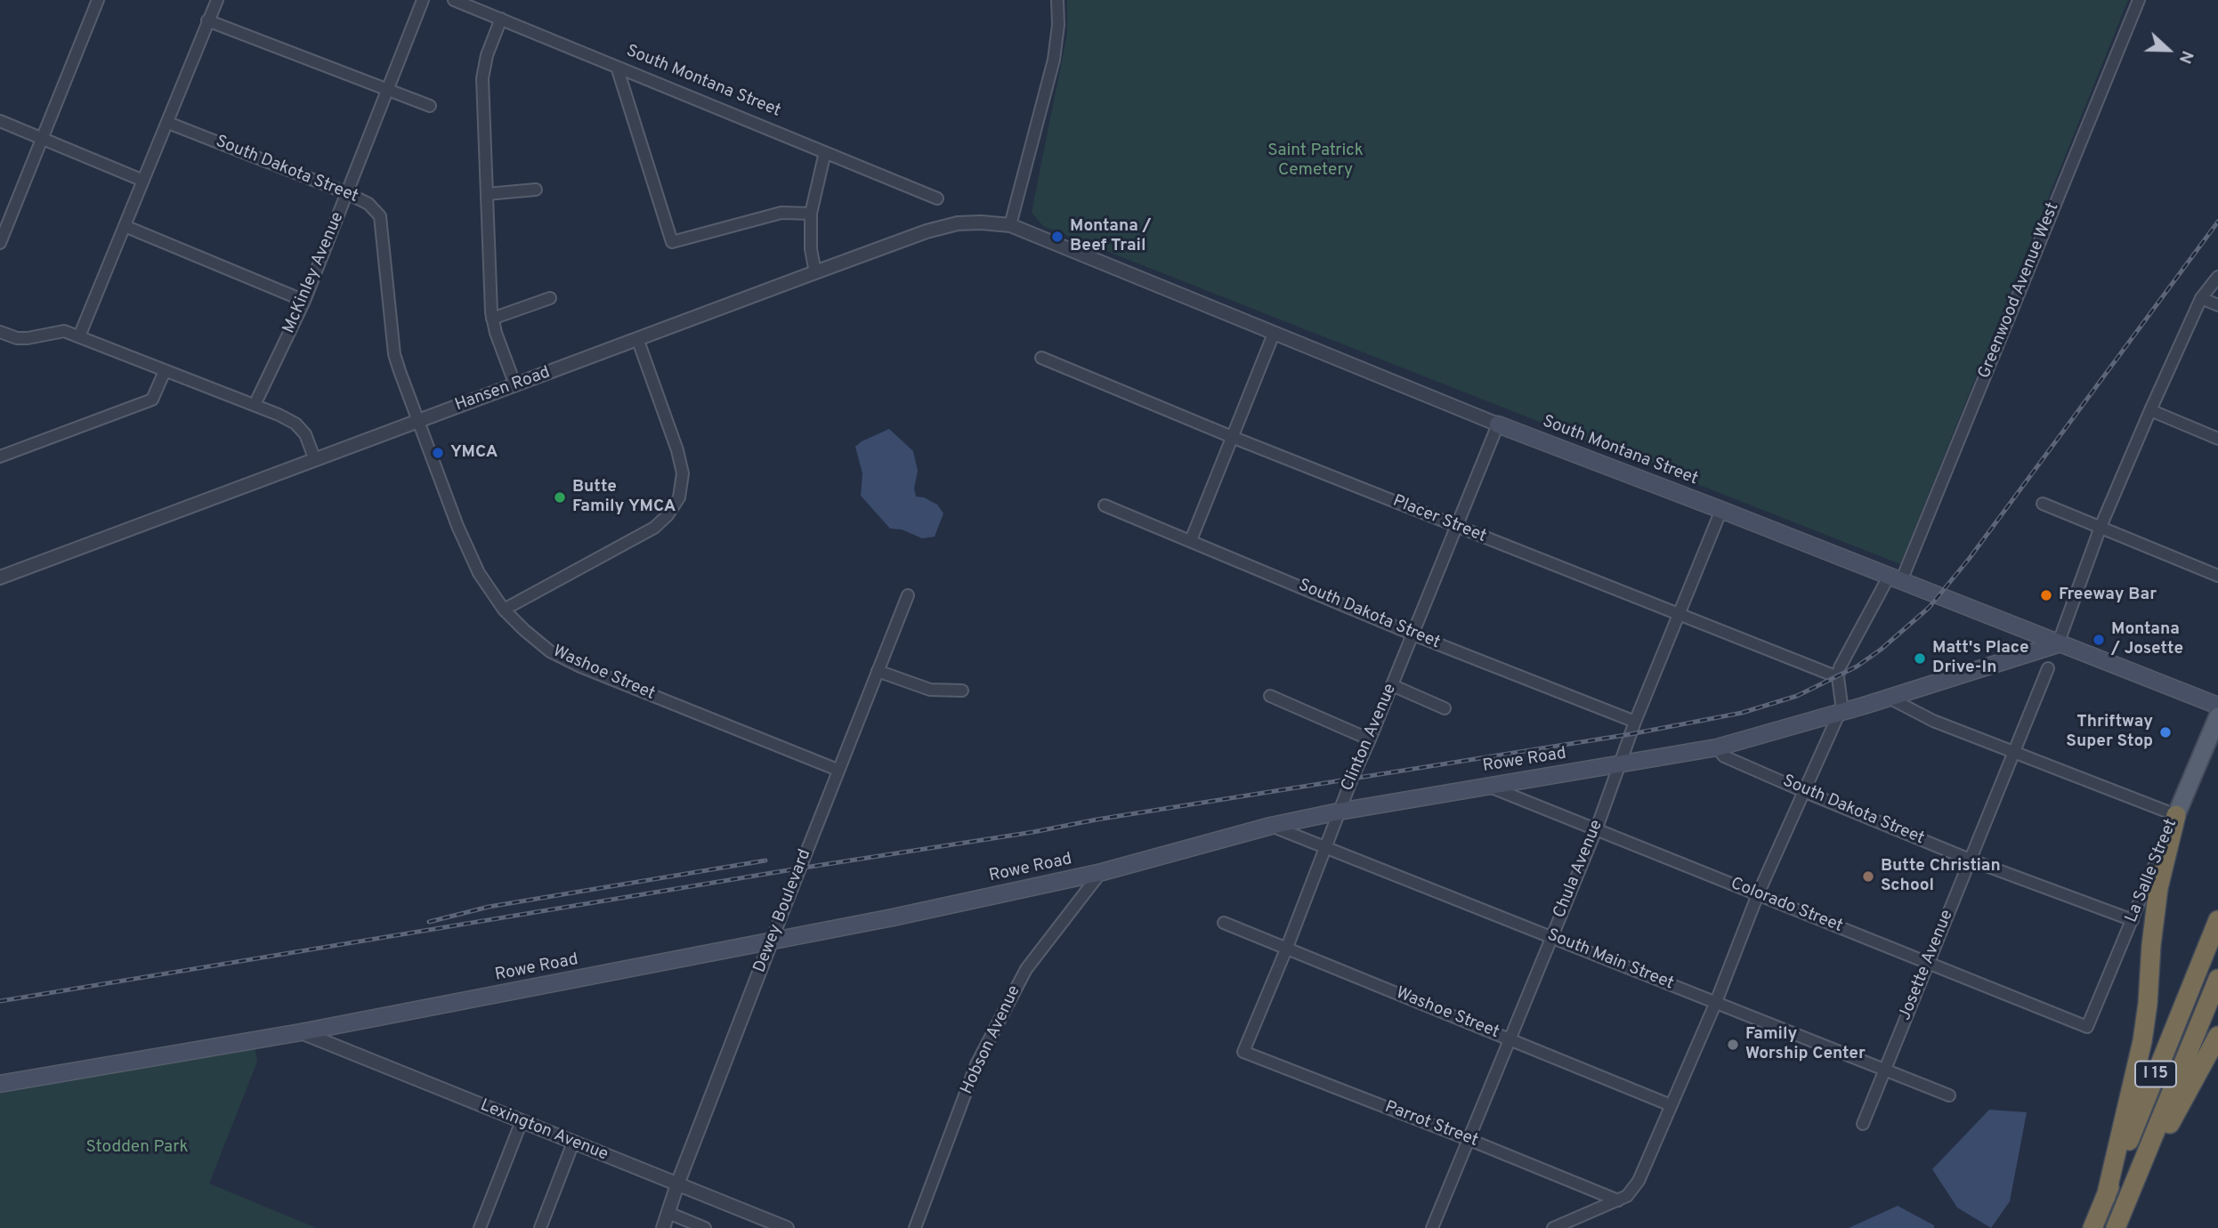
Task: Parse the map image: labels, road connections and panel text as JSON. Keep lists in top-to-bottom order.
{
  "streets": {
    "highway": ["I 15"],
    "main road": ["South Montana Street", "Rowe Road", "La Salle Street"],
    "street": [
      "South Dakota Street",
      "McKinley Avenue",
      "Greenwood Avenue West",
      "Hansen Road",
      "Placer Street",
      "Washoe Street",
      "Clinton Avenue",
      "Chula Avenue",
      "Colorado Street",
      "Dewey Boulevard",
      "South Main Street",
      "Josette Avenue",
      "Hobson Avenue",
      "Parrot Street",
      "Lexington Avenue"
    ]
  },
  "crossings": [
    ["South Montana Street", "Greenwood Avenue West"],
    ["South Montana Street", "Hansen Road"],
    ["South Montana Street", "Clinton Avenue"],
    ["South Montana Street", "Rowe Road"],
    ["South Montana Street", "Chula Avenue"],
    ["South Dakota Street", "McKinley Avenue"],
    ["South Dakota Street", "Hansen Road"],
    ["South Dakota Street", "Washoe Street"],
    ["South Dakota Street", "Clinton Avenue"],
    ["South Dakota Street", "Rowe Road"],
    ["South Dakota Street", "Chula Avenue"],
    ["South Dakota Street", "La Salle Street"],
    ["South Dakota Street", "Josette Avenue"],
    ["Greenwood Avenue West", "Placer Street"],
    ["Hansen Road", "Washoe Street"],
    ["Placer Street", "Clinton Avenue"],
    ["Placer Street", "Chula Avenue"],
    ["Washoe Street", "Clinton Avenue"],
    ["Washoe Street", "Chula Avenue"],
    ["Washoe Street", "Dewey Boulevard"],
    ["Clinton Avenue", "Rowe Road"],
    ["Clinton Avenue", "South Main Street"],
    ["Clinton Avenue", "Parrot Street"],
    ["Rowe Road", "Chula Avenue"],
    ["Rowe Road", "Colorado Street"],
    ["Rowe Road", "Dewey Boulevard"],
    ["Rowe Road", "South Main Street"],
    ["Rowe Road", "Hobson Avenue"],
    ["Rowe Road", "Lexington Avenue"],
    ["Chula Avenue", "Colorado Street"],
    ["Chula Avenue", "South Main Street"],
    ["Chula Avenue", "Parrot Street"],
    ["La Salle Street", "Colorado Street"],
    ["Colorado Street", "Josette Avenue"],
    ["Dewey Boulevard", "Lexington Avenue"],
    ["South Main Street", "Josette Avenue"]
  ],
  "parks": ["Saint Patrick Cemetery", "Stodden Park"],
  "places": [
    "Montana / Beef Trail",
    "YMCA",
    "Butte Family YMCA",
    "Freeway Bar",
    "Montana / Josette",
    "Matt's Place Drive-In",
    "Thriftway Super Stop",
    "Butte Christian School",
    "Family Worship Center"
  ],
  "north": "right"
}
